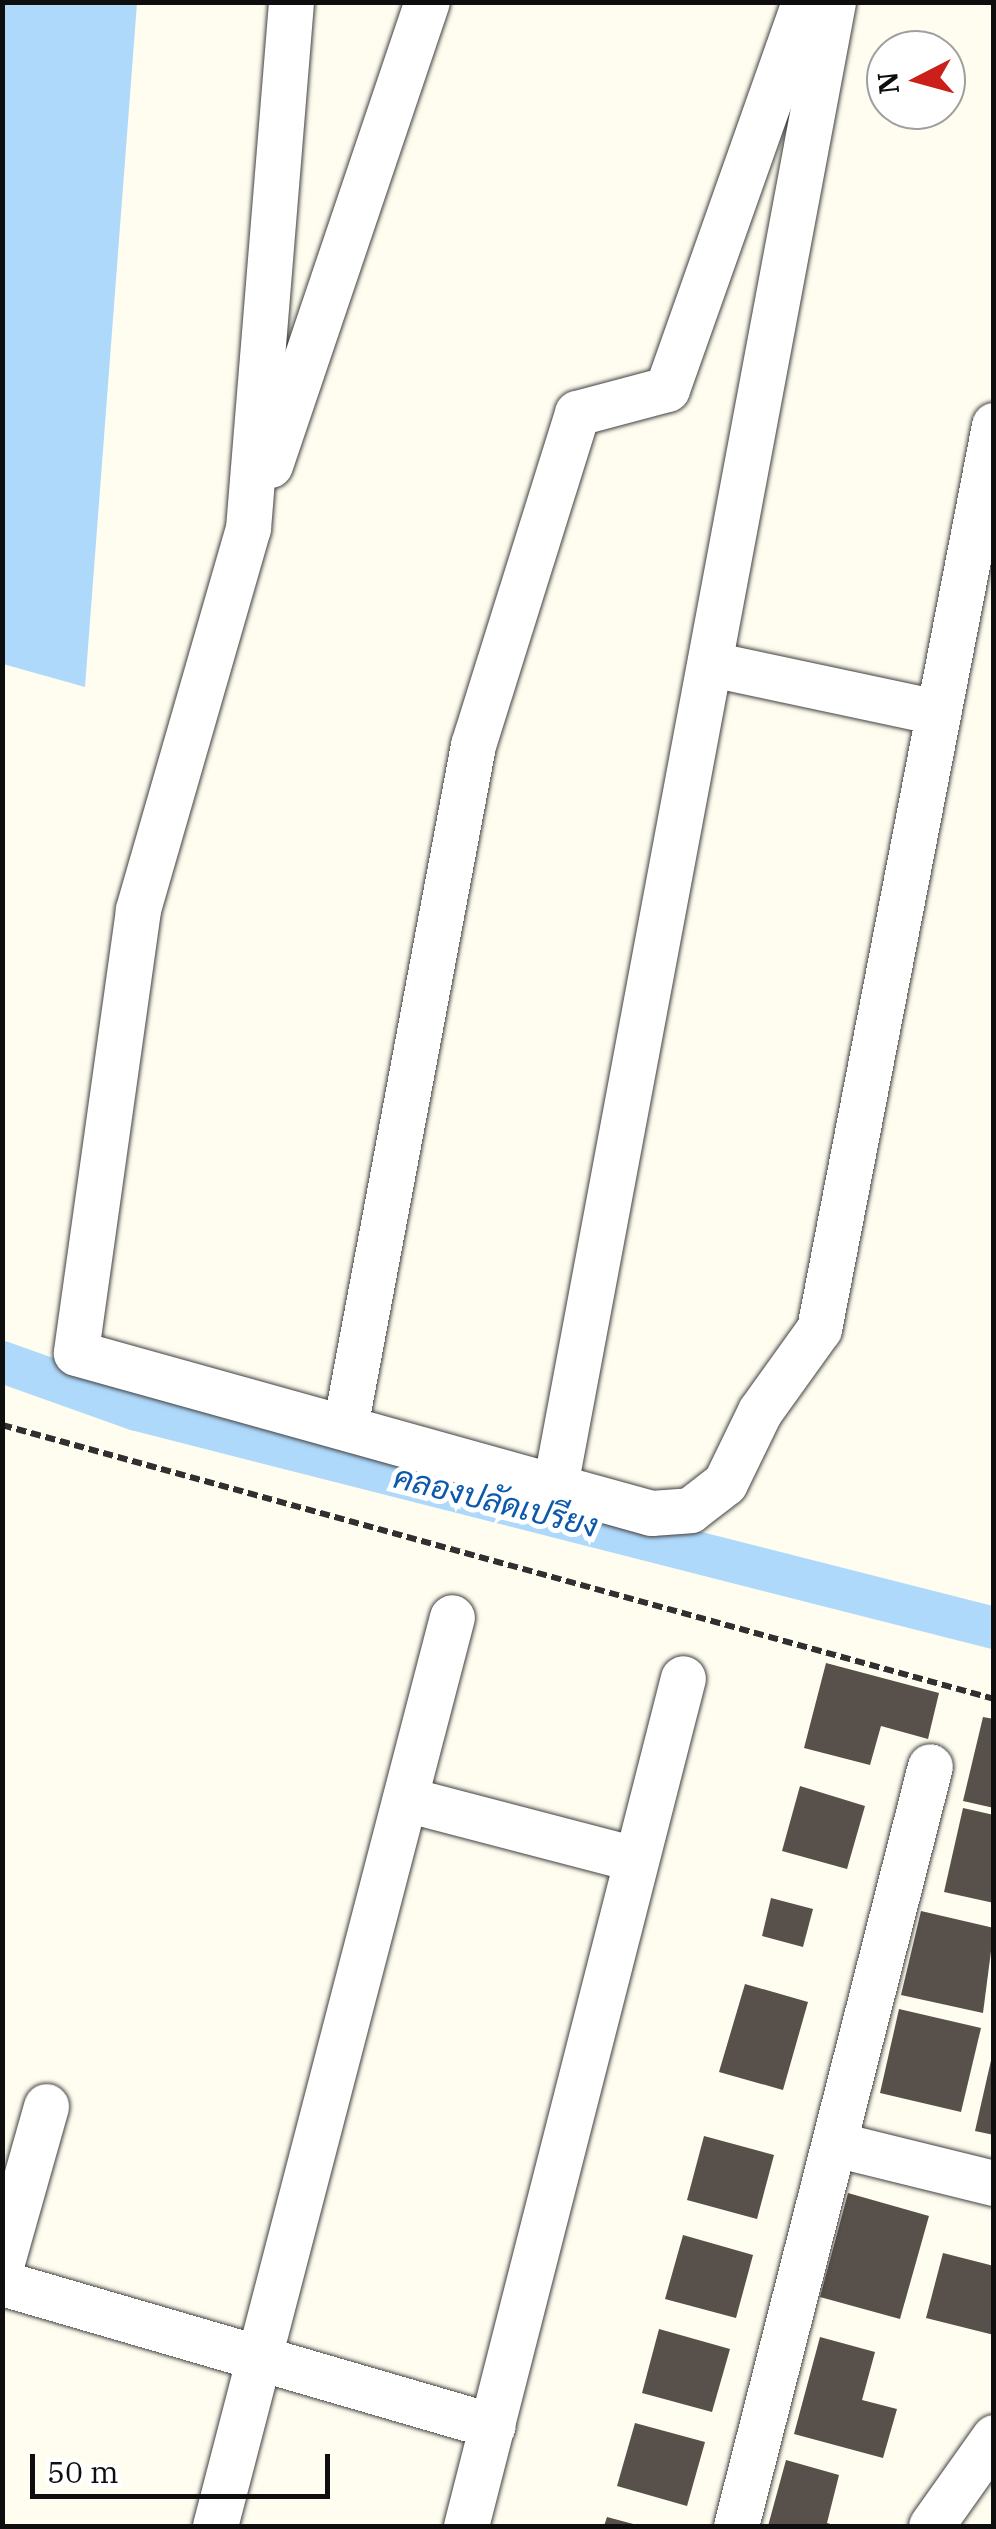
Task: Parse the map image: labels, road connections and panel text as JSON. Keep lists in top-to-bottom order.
{
  "water": ["คลองปลัดเปรียง"],
  "scale_bar": "50 m",
  "north": "left"
}
